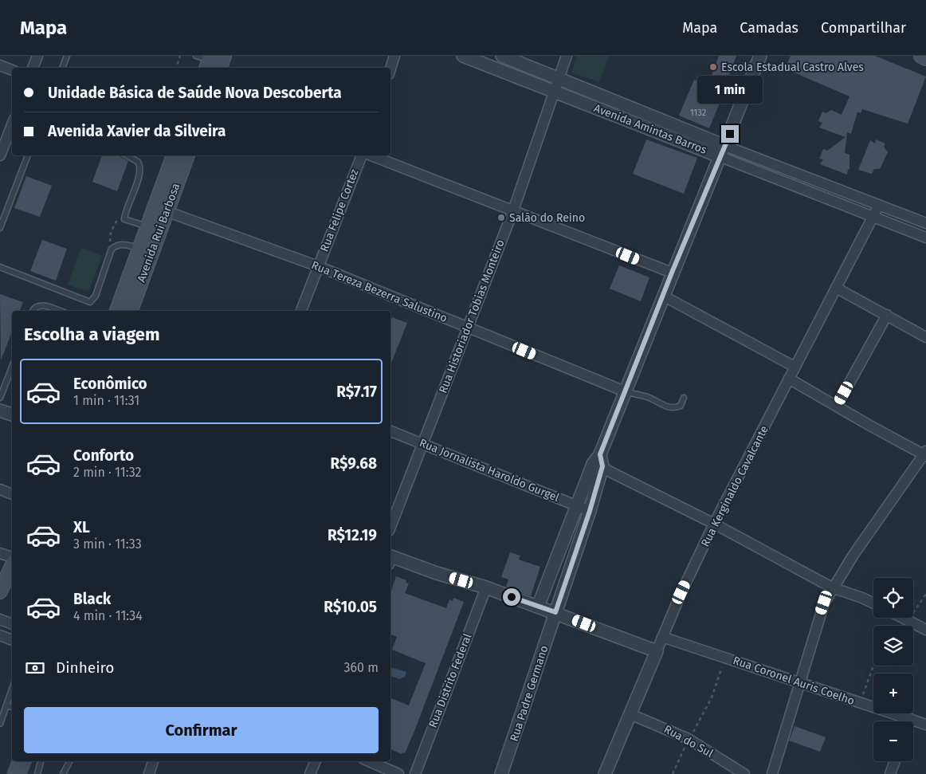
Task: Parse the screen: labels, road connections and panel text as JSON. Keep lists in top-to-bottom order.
{
  "streets": {
    "main road": ["Avenida Rui Barbosa"],
    "street": [
      "Avenida Amintas Barros",
      "Rua Felipe Cortez",
      "Rua Tereza Bezerra Salustino",
      "Rua Historiador Tobias Monteiro",
      "Rua Jornalista Haroldo Gurgel",
      "Rua Kerginaldo Cavalcante",
      "Rua Distrito Federal",
      "Rua Coronel Auris Coelho",
      "Rua Padre Germano",
      "Rua do Sul"
    ]
  },
  "crossings": [
    ["Avenida Amintas Barros", "Rua Historiador Tobias Monteiro"],
    ["Avenida Amintas Barros", "Rua Kerginaldo Cavalcante"],
    ["Rua Felipe Cortez", "Rua Tereza Bezerra Salustino"],
    ["Avenida Rui Barbosa", "Rua Tereza Bezerra Salustino"],
    ["Rua Tereza Bezerra Salustino", "Rua Historiador Tobias Monteiro"],
    ["Rua Historiador Tobias Monteiro", "Rua Jornalista Haroldo Gurgel"],
    ["Rua Jornalista Haroldo Gurgel", "Rua Padre Germano"],
    ["Rua Kerginaldo Cavalcante", "Rua Coronel Auris Coelho"],
    ["Rua Kerginaldo Cavalcante", "Rua do Sul"]
  ],
  "places": ["Escola Estadual Castro Alves", "Salão do Reino"],
  "house_numbers": ["1132"],
  "page": {
    "header": "Mapa",
    "nav": ["Mapa", "Camadas", "Compartilhar"],
    "banner": ["Unidade Básica de Saúde Nova Descoberta", "Avenida Xavier da Silveira"],
    "bubble": "1 min",
    "heading": "Escolha a viagem",
    "list": [
      {
        "name": "Econômico",
        "note": "1 min · 11:31",
        "value": "R$7.17"
      },
      {
        "name": "Conforto",
        "note": "2 min · 11:32",
        "value": "R$9.68"
      },
      {
        "name": "XL",
        "note": "3 min · 11:33",
        "value": "R$12.19"
      },
      {
        "name": "Black",
        "note": "4 min · 11:34",
        "value": "R$10.05"
      }
    ],
    "map_buttons": ["+", "−"],
    "pay": ["Dinheiro", "360 m"],
    "buttons": "Confirmar"
  }
}
